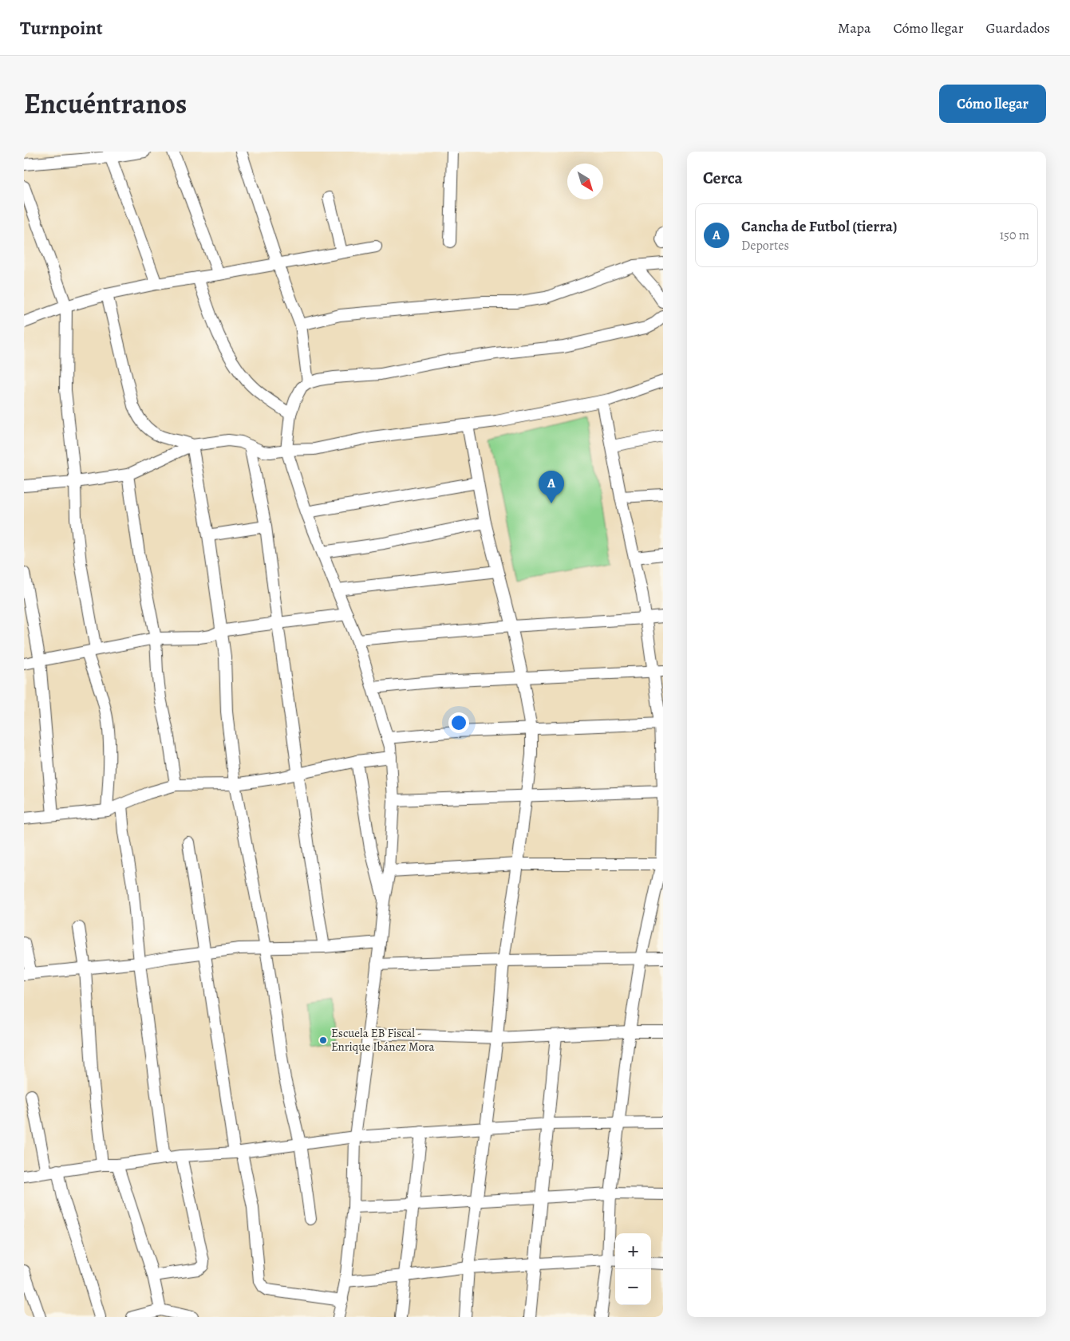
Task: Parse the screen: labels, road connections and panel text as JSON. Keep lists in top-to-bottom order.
{
  "places": ["Escuela EB Fiscal - Enrique Ibánez Mora"],
  "north": "bottom right",
  "page": {
    "header": "Turnpoint",
    "nav": ["Mapa", "Cómo llegar", "Guardados"],
    "title": "Encuéntranos",
    "buttons": "Cómo llegar",
    "heading": "Cerca",
    "list": [
      {
        "mark": "A",
        "name": "Cancha de Futbol (tierra)",
        "note": "Deportes",
        "value": "150 m"
      }
    ],
    "pins": "A",
    "map_buttons": ["+", "−"]
  }
}
